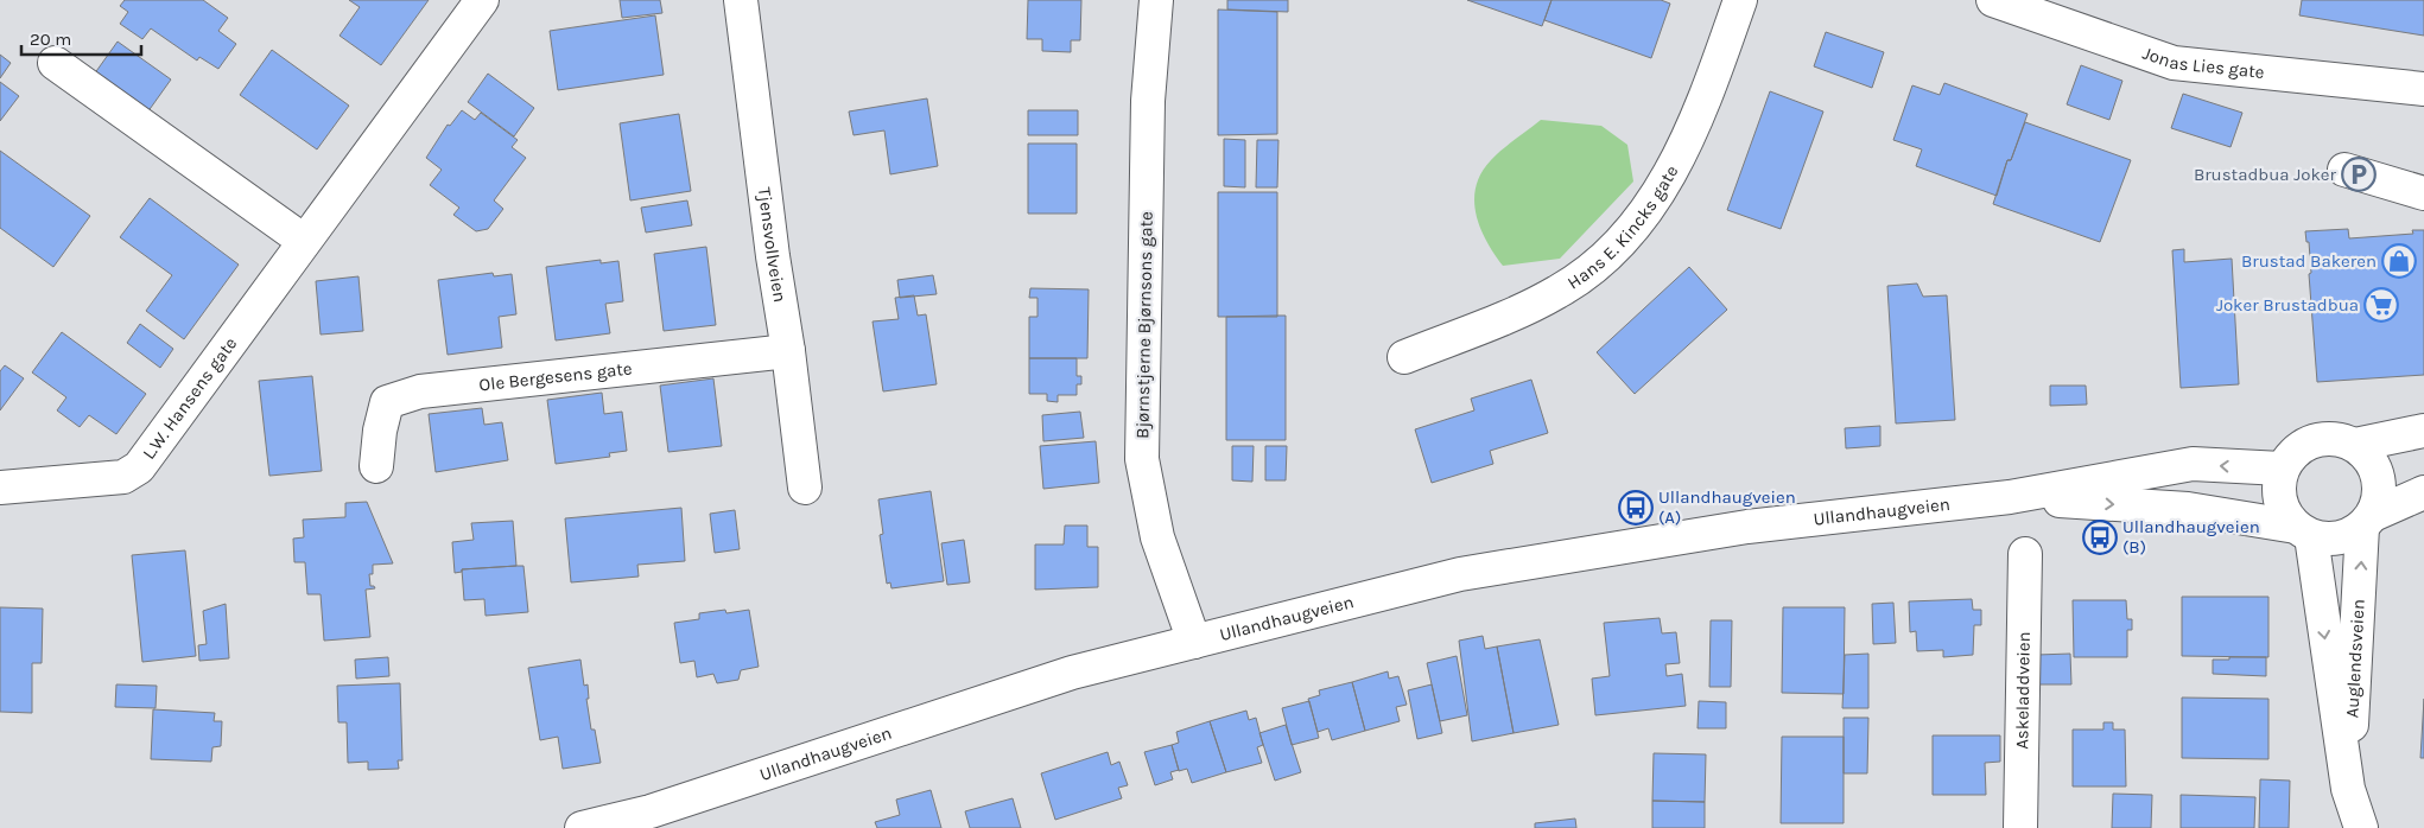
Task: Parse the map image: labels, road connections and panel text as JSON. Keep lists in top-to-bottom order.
{
  "streets": {
    "street": [
      "Jonas Lies gate",
      "Hans E. Kincks gate",
      "Tjensvollveien",
      "Bjørnstjerne Bjørnsons gate",
      "Ole Bergesens gate",
      "L.W. Hansens gate",
      "Ullandhaugveien",
      "Auglendsveien",
      "Askeladdveien"
    ]
  },
  "crossings": [
    ["Tjensvollveien", "Ole Bergesens gate"],
    ["Bjørnstjerne Bjørnsons gate", "Ullandhaugveien"],
    ["Ullandhaugveien", "Auglendsveien"]
  ],
  "places": {
    "parking": ["Brustadbua Joker"],
    "shop": ["Brustad Bakeren"],
    "supermarket": ["Joker Brustadbua"],
    "bus stop": ["Ullandhaugveien (A)", "Ullandhaugveien (B)"]
  },
  "scale_bar": "20 m"
}
